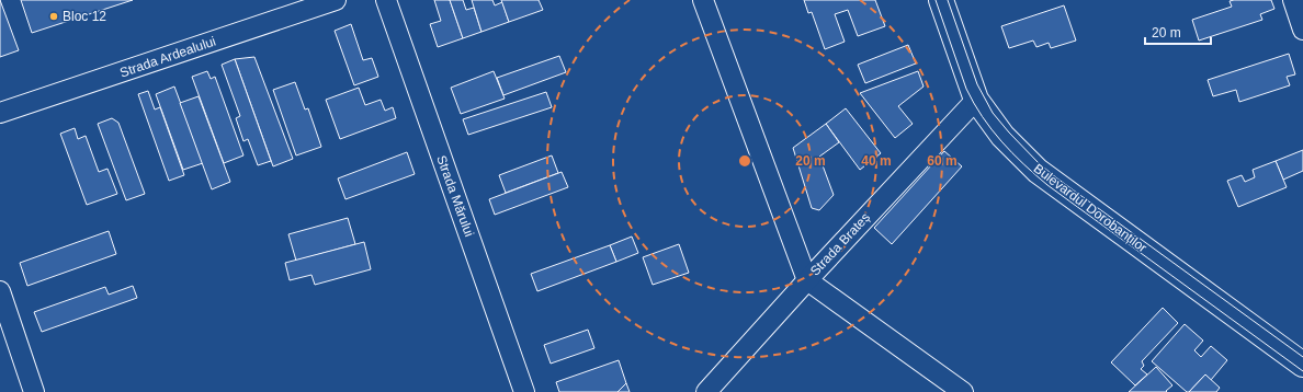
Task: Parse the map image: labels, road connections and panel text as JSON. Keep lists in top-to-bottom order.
{
  "streets": {
    "main road": ["Bulevardul Dorobanților"],
    "street": ["Strada Ardealului", "Strada Mărului", "Strada Brateș"]
  },
  "crossings": [
    ["Bulevardul Dorobanților", "Strada Brateș"]
  ],
  "places": ["Bloc 12"],
  "scale_bar": "20 m",
  "rings": ["20 m", "40 m", "60 m"]
}
